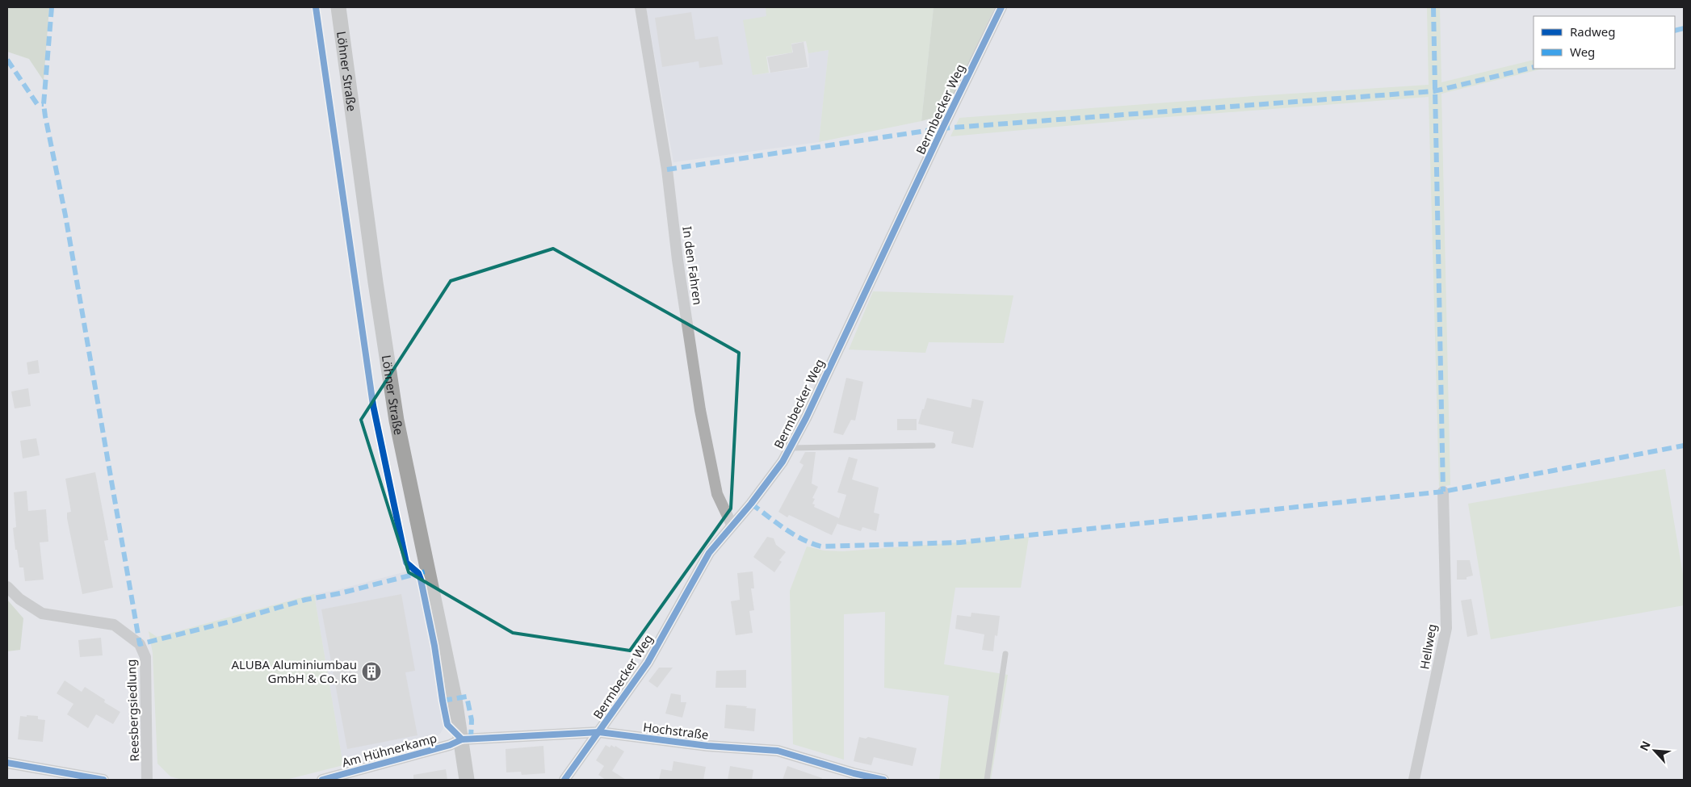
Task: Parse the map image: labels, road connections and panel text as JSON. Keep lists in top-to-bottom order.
{
  "streets": {
    "main road": ["Löhner Straße"],
    "street": [
      "Bermbecker Weg",
      "In den Fahren",
      "Hellweg",
      "Reesbergsiedlung",
      "Hochstraße",
      "Am Hühnerkamp"
    ]
  },
  "crossings": [
    ["Löhner Straße", "Hochstraße"],
    ["Löhner Straße", "Am Hühnerkamp"],
    ["Bermbecker Weg", "In den Fahren"],
    ["Bermbecker Weg", "Hochstraße"],
    ["Hochstraße", "Am Hühnerkamp"]
  ],
  "places": {
    "building": ["ALUBA Aluminiumbau GmbH & Co. KG"]
  },
  "legend": ["Radweg", "Weg"],
  "north": "top left"
}
